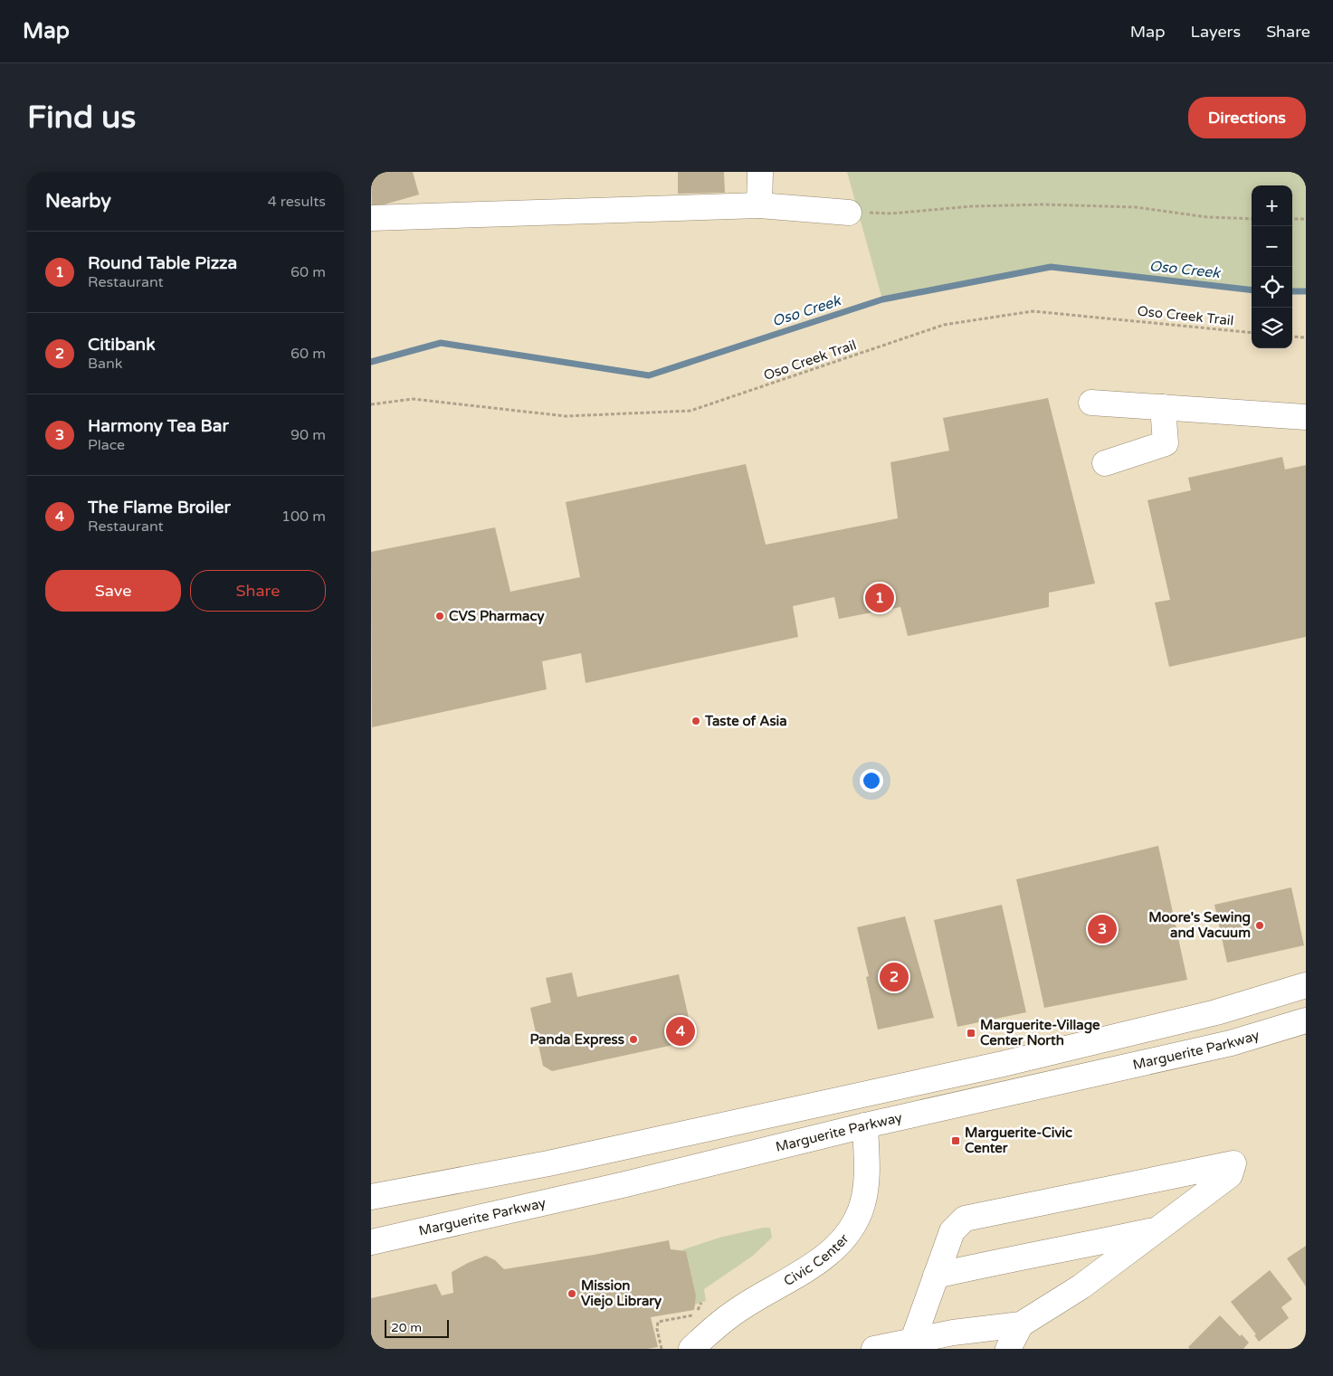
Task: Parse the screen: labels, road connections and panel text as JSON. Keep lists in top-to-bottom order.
{
  "streets": {
    "main road": ["Marguerite Parkway", "Civic Center"],
    "path": ["Oso Creek Trail"]
  },
  "crossings": [
    ["Marguerite Parkway", "Civic Center"]
  ],
  "water": ["Oso Creek"],
  "places": {
    "other": [
      "CVS Pharmacy",
      "Taste of Asia",
      "Moore's Sewing and Vacuum",
      "Panda Express",
      "Mission Viejo Library"
    ],
    "transit": ["Marguerite-Village Center North", "Marguerite-Civic Center"]
  },
  "scale_bar": "20 m",
  "page": {
    "header": "Map",
    "nav": ["Map", "Layers", "Share"],
    "buttons": [
      "Directions",
      ["Save", "Share"]
    ],
    "title": "Find us",
    "heading": ["Nearby", "4 results"],
    "map_buttons": ["+", "−"],
    "list": [
      {
        "mark": "1",
        "name": "Round Table Pizza",
        "note": "Restaurant",
        "value": "60 m"
      },
      {
        "mark": "2",
        "name": "Citibank",
        "note": "Bank",
        "value": "60 m"
      },
      {
        "mark": "3",
        "name": "Harmony Tea Bar",
        "note": "Place",
        "value": "90 m"
      },
      {
        "mark": "4",
        "name": "The Flame Broiler",
        "note": "Restaurant",
        "value": "100 m"
      }
    ],
    "pins": [
      "1",
      "3",
      "2",
      "4"
    ],
    "scale": "20 m"
  }
}
